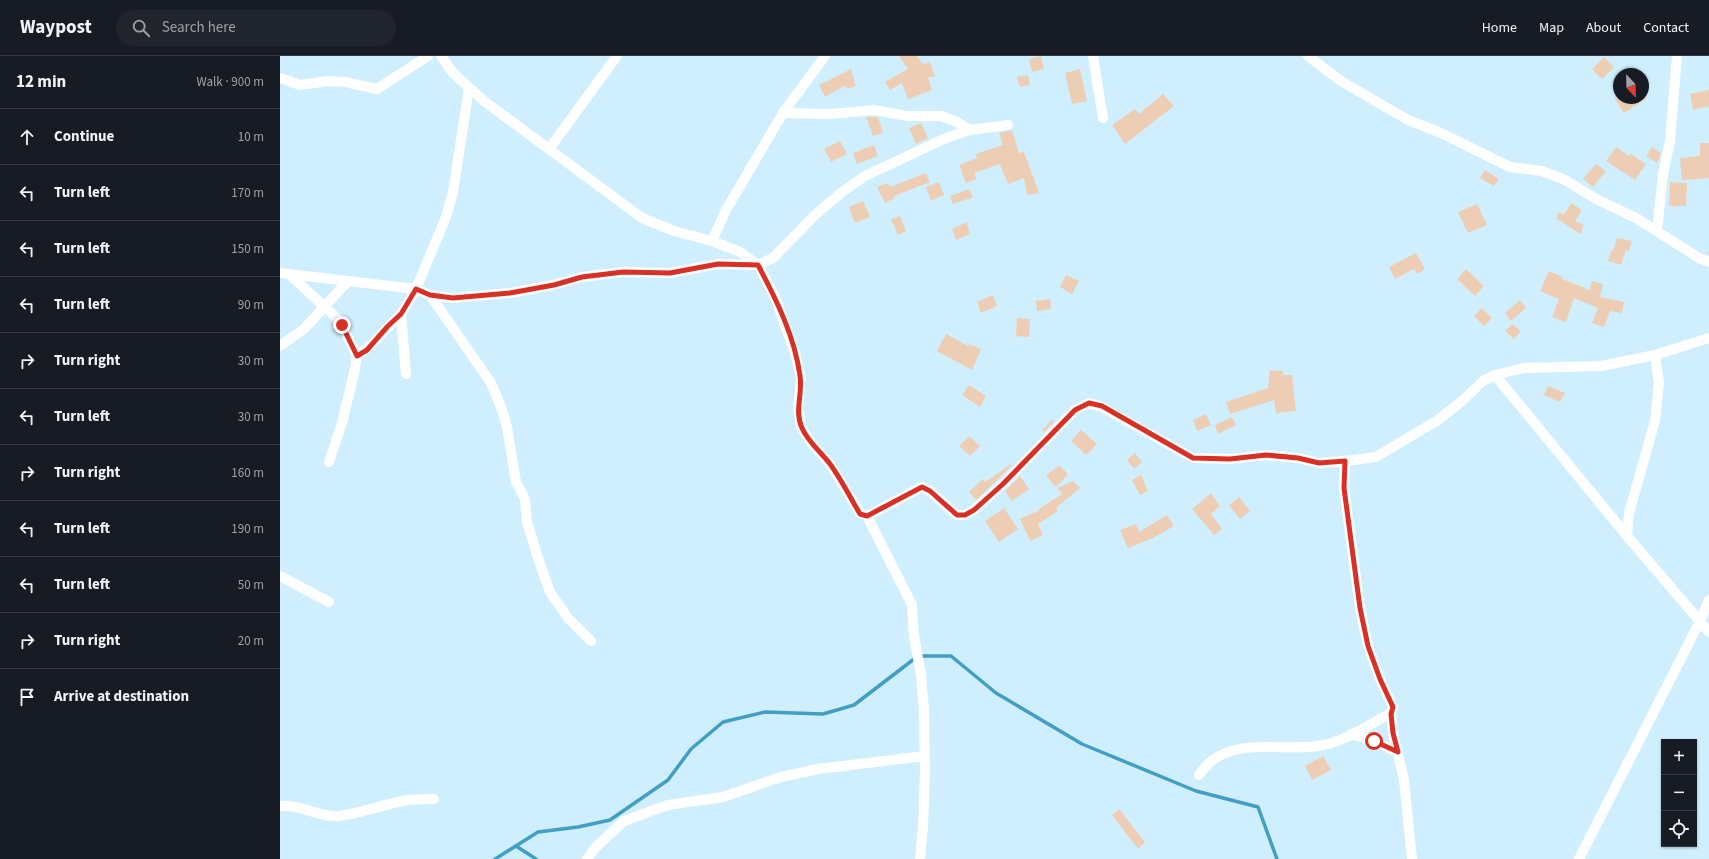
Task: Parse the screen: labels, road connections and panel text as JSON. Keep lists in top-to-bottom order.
{
  "north": "bottom",
  "page": {
    "header": "Waypost",
    "search": "Search here",
    "nav": [
      "Home",
      "Map",
      "About",
      "Contact"
    ],
    "heading": ["12 min", "Walk · 900 m"],
    "list": [
      ["Continue", "10 m"],
      ["Turn left", "170 m"],
      ["Turn left", "150 m"],
      ["Turn left", "90 m"],
      ["Turn right", "30 m"],
      ["Turn left", "30 m"],
      ["Turn right", "160 m"],
      ["Turn left", "190 m"],
      ["Turn left", "50 m"],
      ["Turn right", "20 m"],
      "Arrive at destination"
    ],
    "map_buttons": ["+", "−"]
  }
}
